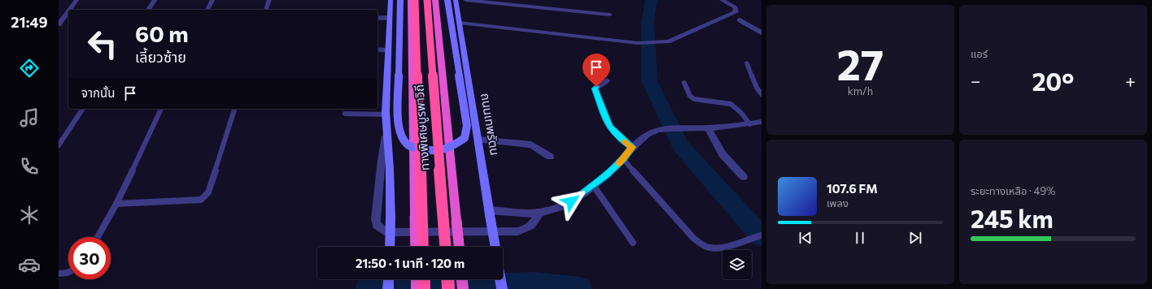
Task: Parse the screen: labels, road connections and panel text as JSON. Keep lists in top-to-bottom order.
{
  "streets": {
    "highway": ["ทางพิเศษบูรพาวิถี"],
    "main road": ["ถนนเทพรัตน"]
  },
  "page": {
    "tabs": "21:49",
    "tile": [
      ["27", "km/h"],
      "แอร์",
      ["ระยะทางเหลือ · 49%", "245 km"]
    ],
    "turn": ["60 m", "เลี้ยวซ้าย"],
    "heat": ["−", "20°", "+"],
    "then": "จากนั้น",
    "song": ["107.6 FM", "เพลง"],
    "limit": "30",
    "trip": "21:50 · 1 นาที · 120 m"
  }
}
